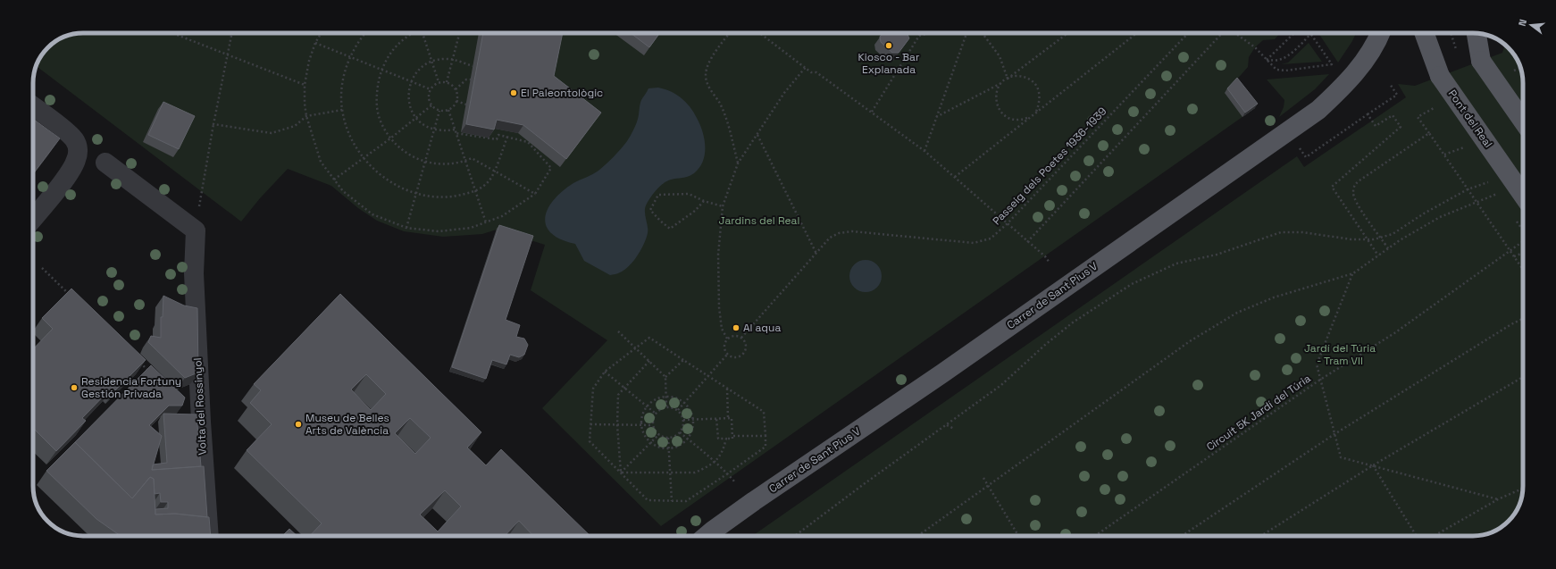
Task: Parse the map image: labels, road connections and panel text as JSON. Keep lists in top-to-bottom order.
{
  "streets": {
    "main road": ["Pont del Real", "Carrer de Sant Pius V"],
    "street": ["Volta del Rossinyol"],
    "path": ["Passeig dels Poetes 1936-1939", "Circuit 5K Jardí del Túria"]
  },
  "parks": ["Jardins del Real", "Jardí del Túria - Tram VII"],
  "places": [
    "Kiosco - Bar Explanada",
    "El Paleontològic",
    "Al aqua",
    "Residencia Fortuny Gestión Privada",
    "Museu de Belles Arts de València"
  ],
  "north": "left"
}
